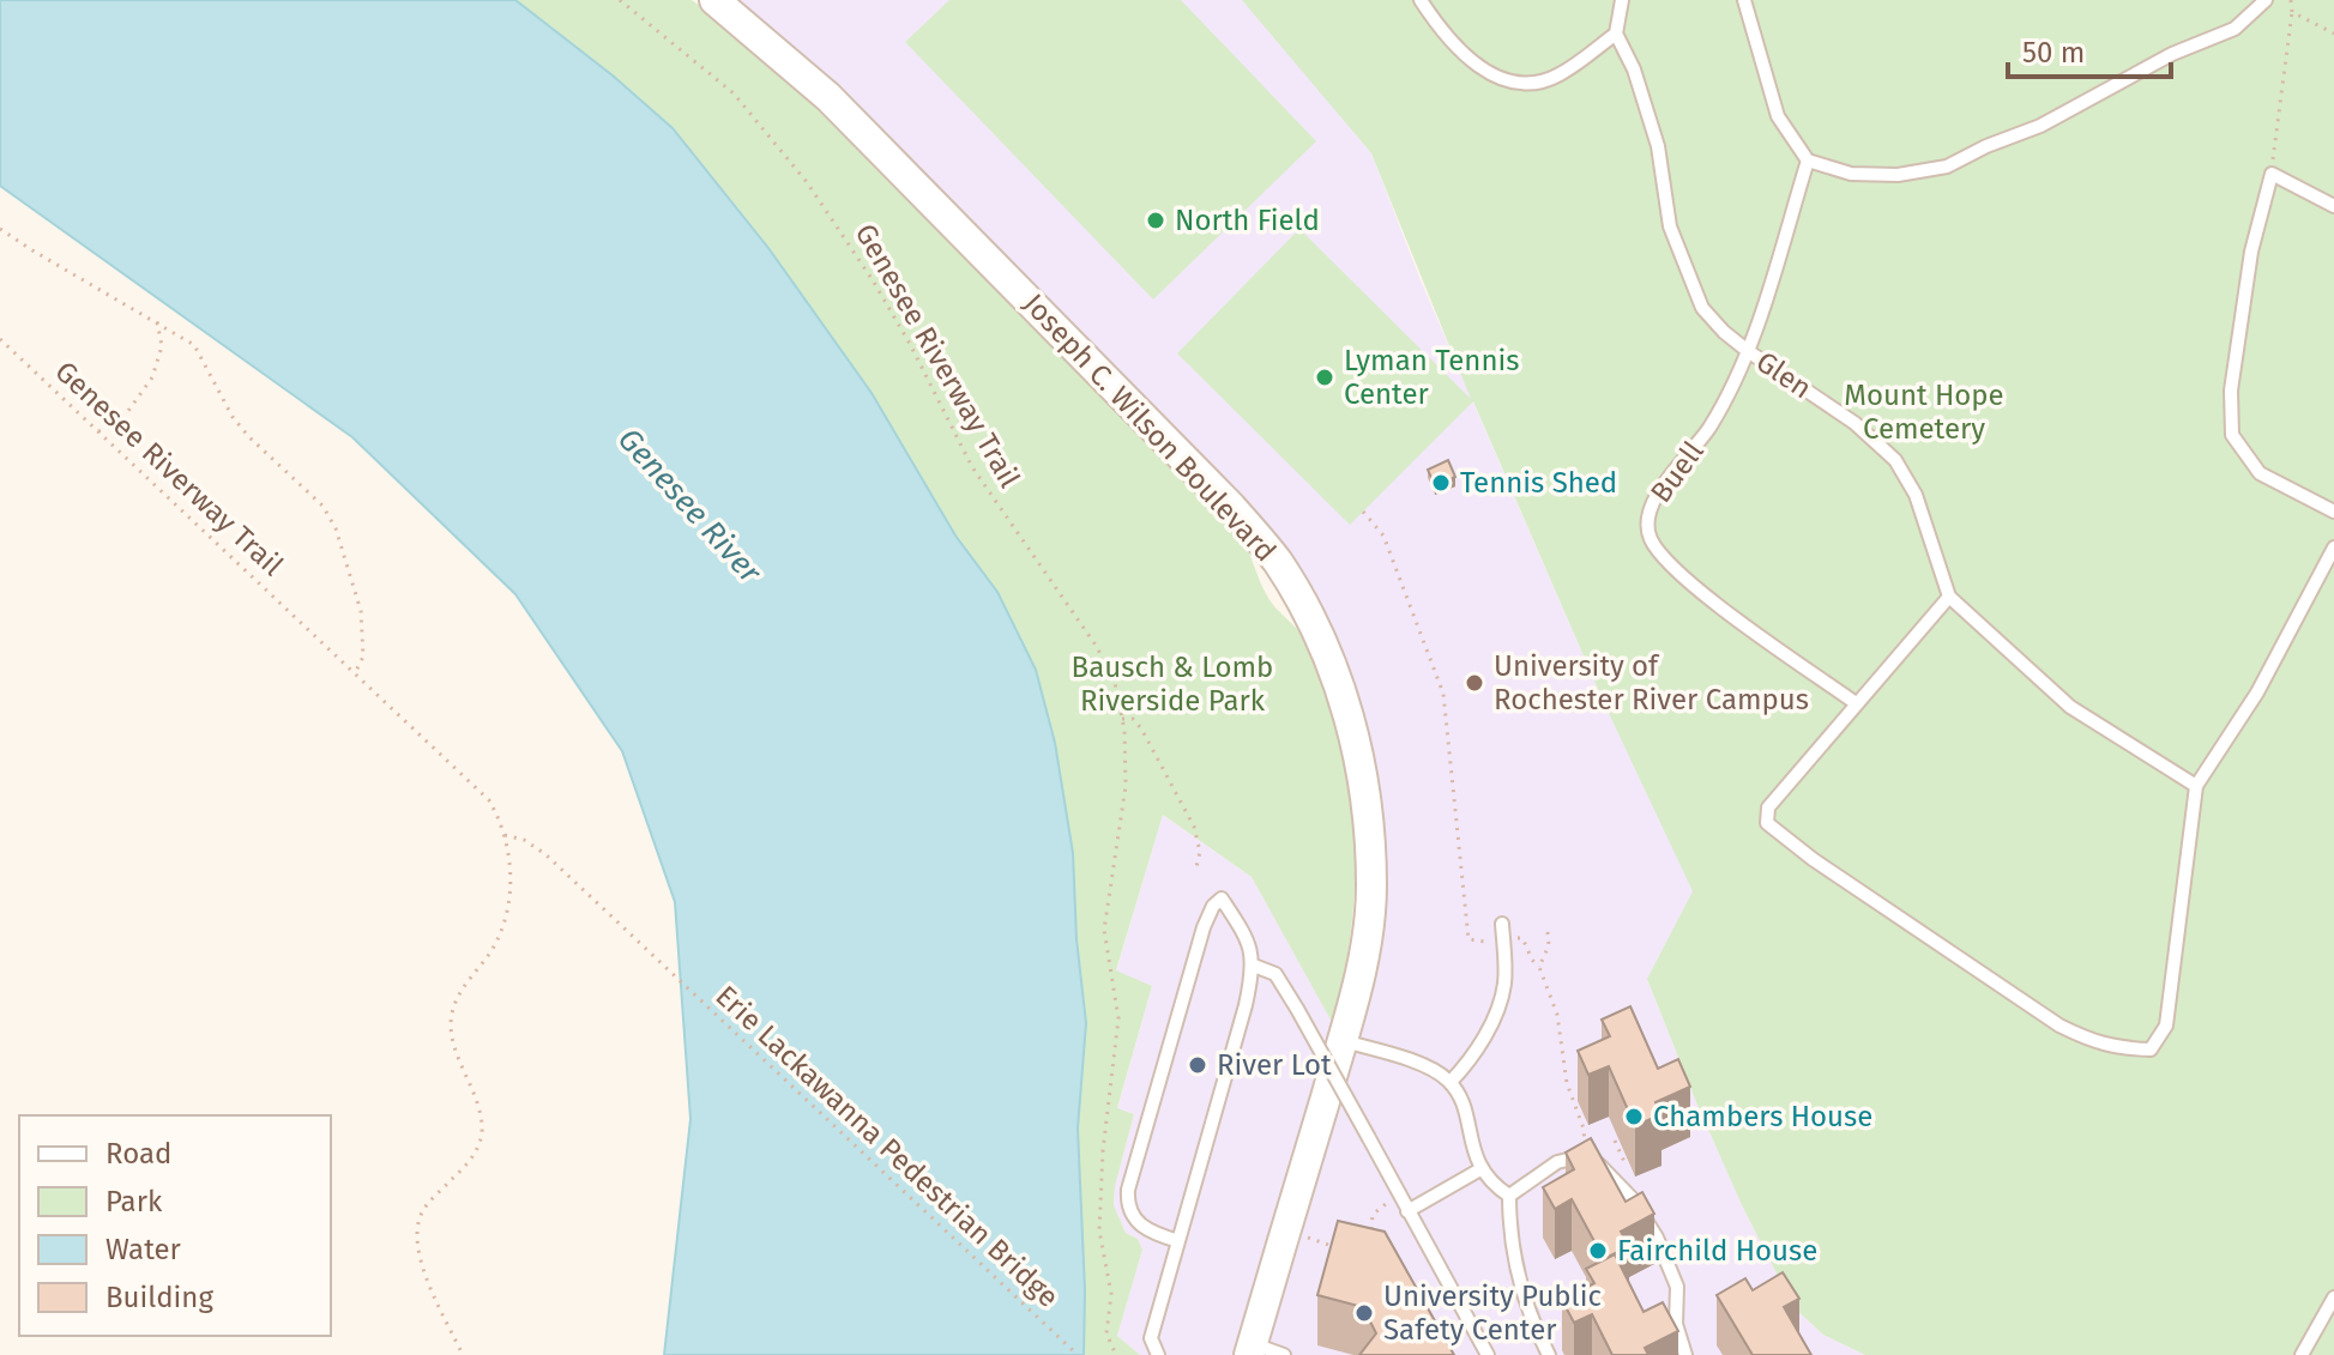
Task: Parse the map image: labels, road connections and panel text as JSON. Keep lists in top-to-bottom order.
{
  "streets": {
    "street": ["Joseph C. Wilson Boulevard"],
    "lane": ["Glen", "Buell"],
    "path": ["Genesee Riverway Trail", "Erie Lackawanna Pedestrian Bridge"]
  },
  "crossings": [
    ["Genesee Riverway Trail", "Erie Lackawanna Pedestrian Bridge"],
    ["Glen", "Buell"]
  ],
  "water": ["Genesee River"],
  "parks": ["Mount Hope Cemetery", "Bausch & Lomb Riverside Park"],
  "places": [
    "North Field",
    "Lyman Tennis Center",
    "Tennis Shed",
    "University of Rochester River Campus",
    "River Lot",
    "Chambers House",
    "Fairchild House",
    "University Public Safety Center"
  ],
  "legend": [
    "Road",
    "Park",
    "Water",
    "Building"
  ],
  "scale_bar": "50 m"
}
